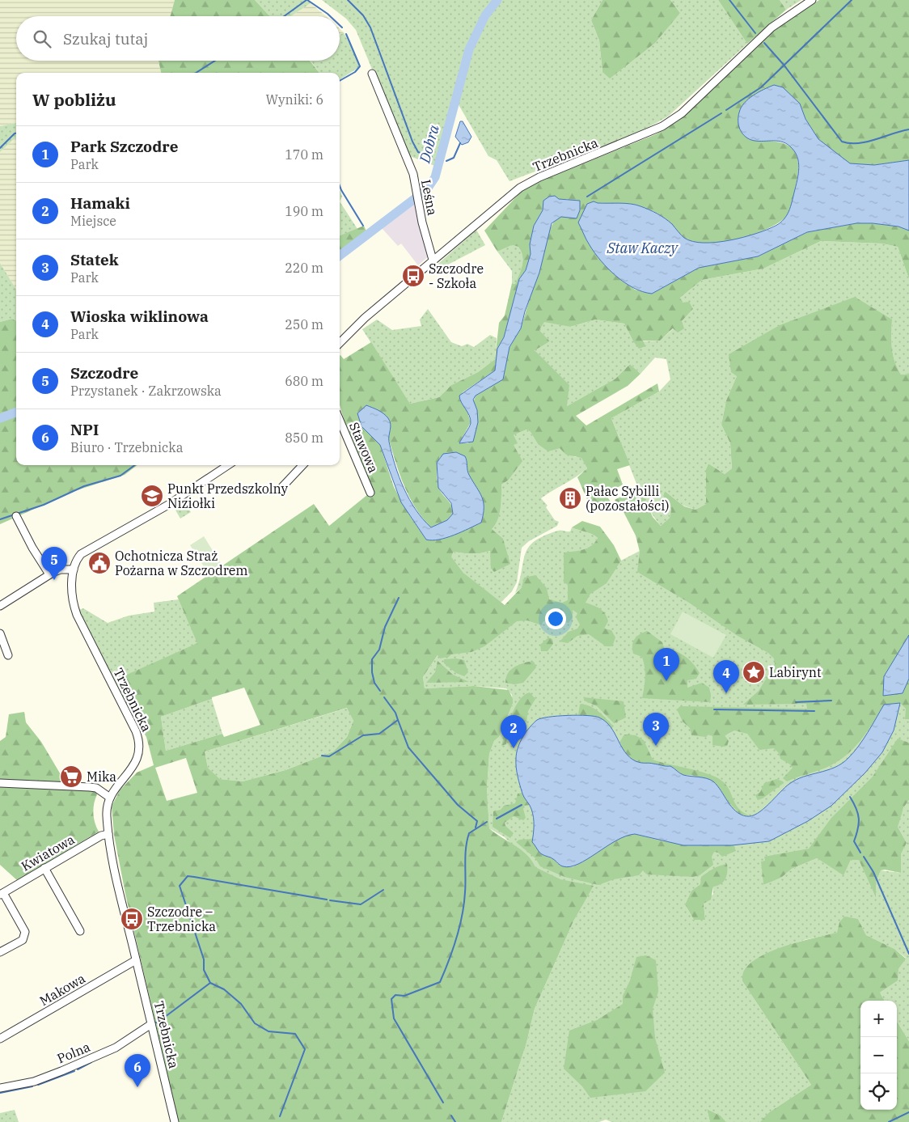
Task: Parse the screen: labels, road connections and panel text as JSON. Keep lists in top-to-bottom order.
{
  "streets": {
    "street": [
      "Trzebnicka",
      "Leśna",
      "Stawowa",
      "Kwiatowa",
      "Makowa",
      "Polna"
    ]
  },
  "crossings": [
    ["Trzebnicka", "Leśna"],
    ["Trzebnicka", "Kwiatowa"],
    ["Trzebnicka", "Makowa"],
    ["Trzebnicka", "Polna"]
  ],
  "water": ["Dobra", "Staw Kaczy"],
  "places": {
    "bus stop": ["Szczodre - Szkoła", "Szczodre – Trzebnicka"],
    "school or university": ["Punkt Przedszkolny Niziołki"],
    "building": ["Pałac Sybilli (pozostałości)"],
    "public building": ["Ochotnicza Straż Pożarna w Szczodrem"],
    "place": ["Labirynt"],
    "supermarket": ["Mika"]
  },
  "page": {
    "search": "Szukaj tutaj",
    "heading": ["W pobliżu", "Wyniki: 6"],
    "list": [
      {
        "mark": "1",
        "name": "Park Szczodre",
        "note": "Park",
        "value": "170 m"
      },
      {
        "mark": "2",
        "name": "Hamaki",
        "note": "Miejsce",
        "value": "190 m"
      },
      {
        "mark": "3",
        "name": "Statek",
        "note": "Park",
        "value": "220 m"
      },
      {
        "mark": "4",
        "name": "Wioska wiklinowa",
        "note": "Park",
        "value": "250 m"
      },
      {
        "mark": "5",
        "name": "Szczodre",
        "note": "Przystanek · Zakrzowska",
        "value": "680 m"
      },
      {
        "mark": "6",
        "name": "NPI",
        "note": "Biuro · Trzebnicka",
        "value": "850 m"
      }
    ],
    "pins": [
      "5",
      "1",
      "4",
      "3",
      "2",
      "6"
    ],
    "map_buttons": ["+", "−"]
  }
}
